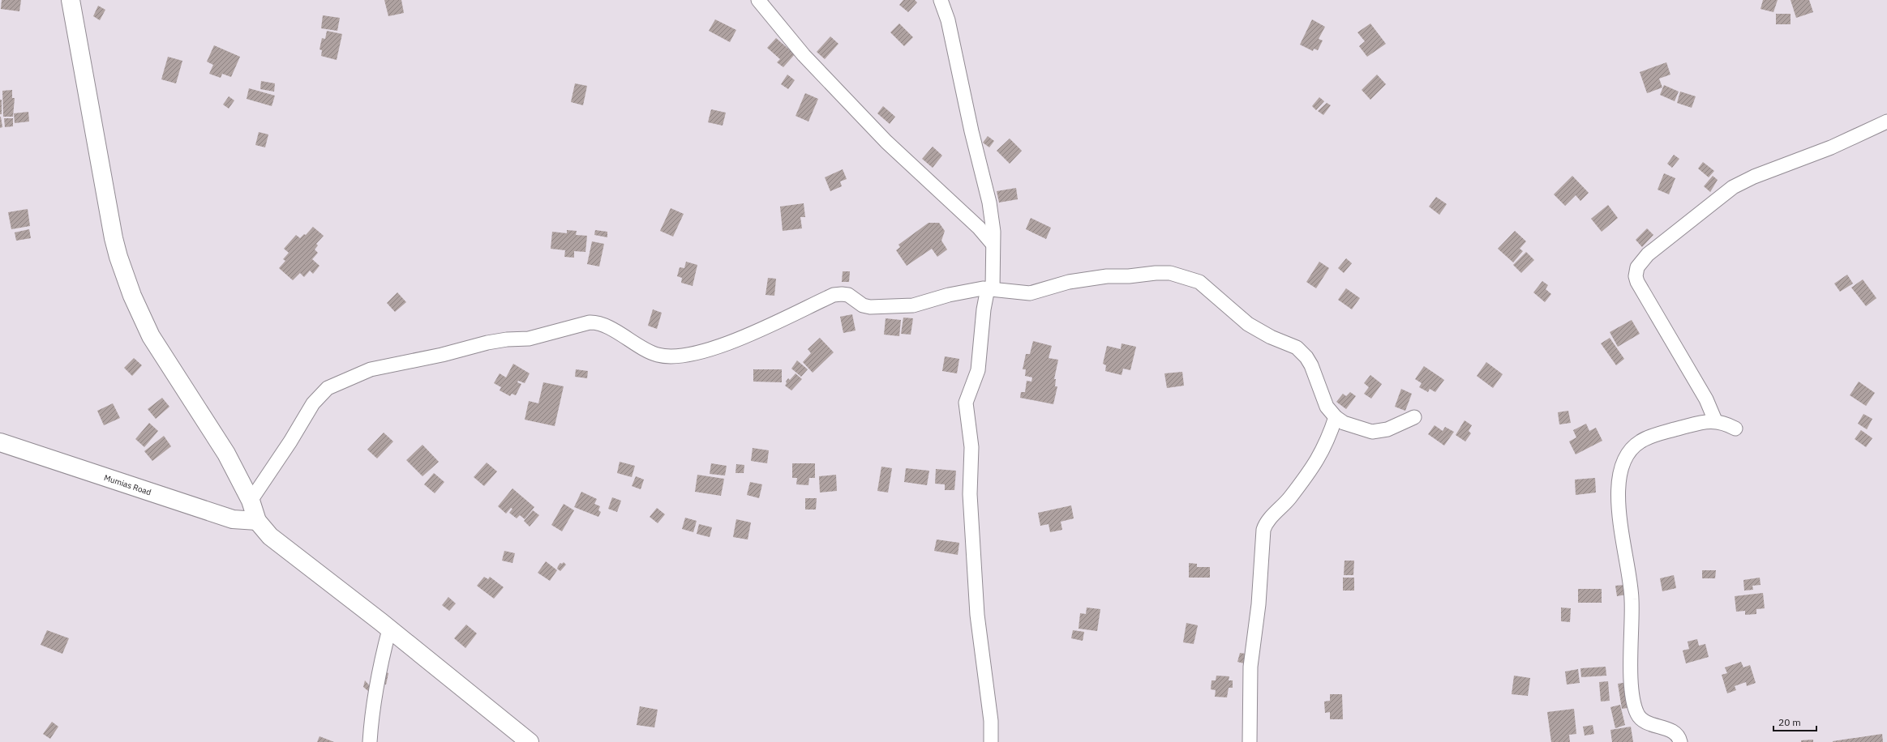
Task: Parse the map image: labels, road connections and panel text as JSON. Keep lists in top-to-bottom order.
{
  "streets": {
    "street": ["Mumias Road"]
  },
  "scale_bar": "20 m"
}
